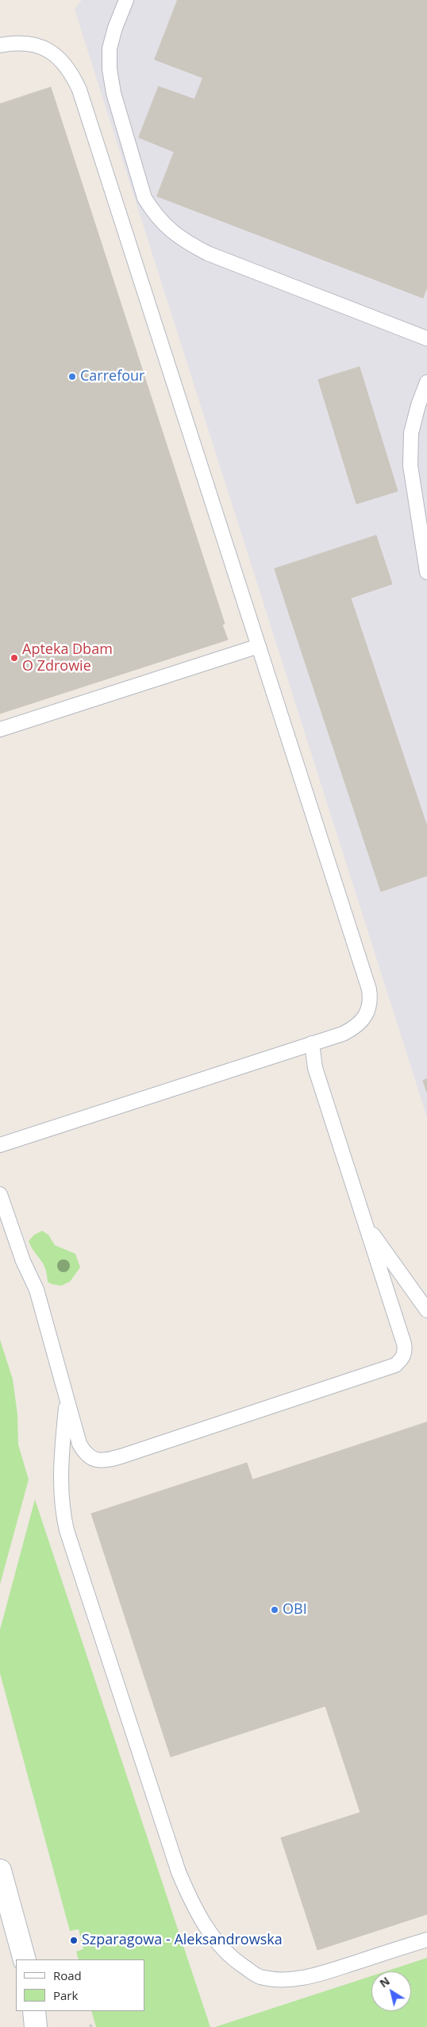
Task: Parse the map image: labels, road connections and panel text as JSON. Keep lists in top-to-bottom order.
{
  "places": [
    "Carrefour",
    "Apteka Dbam O Zdrowie",
    "OBI",
    "Szparagowa - Aleksandrowska"
  ],
  "legend": ["Road", "Park"],
  "north": "top left"
}
